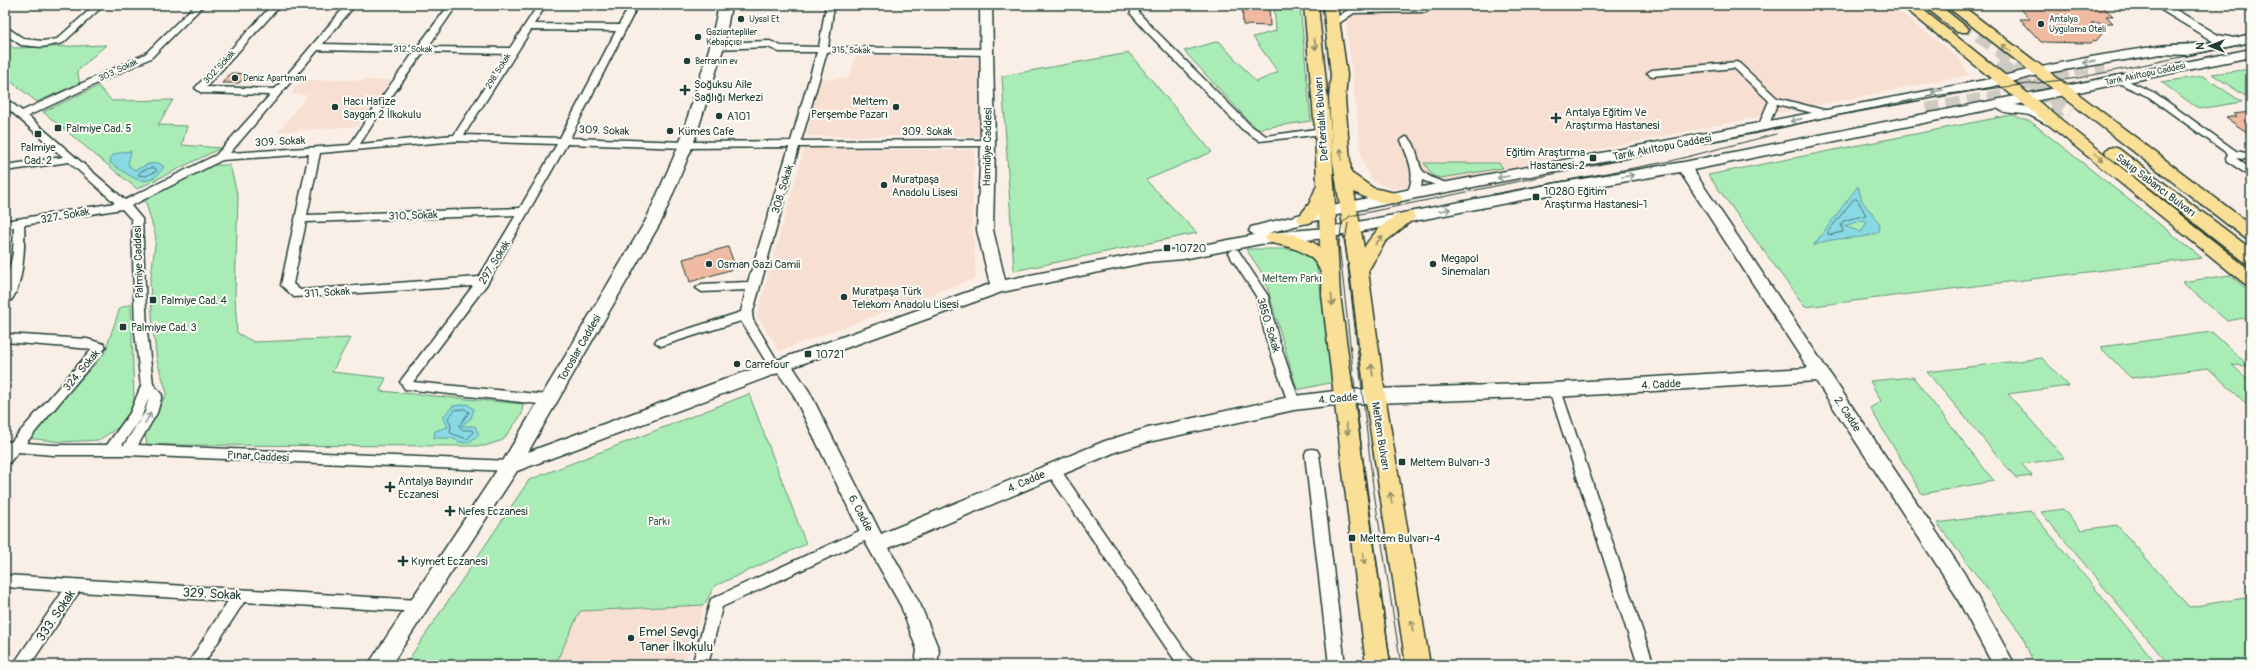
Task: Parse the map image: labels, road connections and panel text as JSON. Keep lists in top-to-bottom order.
{
  "streets": {
    "main road": [
      "Tarık Akıltopu Caddesi",
      "Defterdalık Bulvarı",
      "Hamidiye Caddesi",
      "Sakıp Sabancı Bulvarı",
      "Toroslar Caddesi",
      "4. Cadde",
      "2. Cadde",
      "Meltem Bulvarı",
      "6. Cadde"
    ],
    "street": [
      "312. Sokak",
      "315. Sokak",
      "302. Sokak",
      "303. Sokak",
      "298. Sokak",
      "309. Sokak",
      "308. Sokak",
      "327. Sokak",
      "310. Sokak",
      "Palmiye Caddesi",
      "297. Sokak",
      "311. Sokak",
      "3850. Sokak",
      "324. Sokak",
      "Pınar Caddesi",
      "329. Sokak",
      "333. Sokak"
    ]
  },
  "crossings": [
    ["312. Sokak", "298. Sokak"],
    ["315. Sokak", "Hamidiye Caddesi"],
    ["315. Sokak", "308. Sokak"],
    ["315. Sokak", "Toroslar Caddesi"],
    ["303. Sokak", "Palmiye Caddesi"],
    ["298. Sokak", "309. Sokak"],
    ["Tarık Akıltopu Caddesi", "Defterdalık Bulvarı"],
    ["Tarık Akıltopu Caddesi", "2. Cadde"],
    ["Tarık Akıltopu Caddesi", "Meltem Bulvarı"],
    ["Defterdalık Bulvarı", "Meltem Bulvarı"],
    ["309. Sokak", "Hamidiye Caddesi"],
    ["309. Sokak", "308. Sokak"],
    ["309. Sokak", "327. Sokak"],
    ["309. Sokak", "297. Sokak"],
    ["309. Sokak", "311. Sokak"],
    ["309. Sokak", "Toroslar Caddesi"],
    ["327. Sokak", "Palmiye Caddesi"],
    ["310. Sokak", "297. Sokak"],
    ["310. Sokak", "311. Sokak"],
    ["Palmiye Caddesi", "Pınar Caddesi"],
    ["297. Sokak", "311. Sokak"],
    ["297. Sokak", "Toroslar Caddesi"],
    ["3850. Sokak", "4. Cadde"],
    ["Toroslar Caddesi", "Pınar Caddesi"],
    ["Toroslar Caddesi", "329. Sokak"],
    ["324. Sokak", "Pınar Caddesi"],
    ["4. Cadde", "2. Cadde"],
    ["4. Cadde", "Meltem Bulvarı"],
    ["4. Cadde", "6. Cadde"],
    ["329. Sokak", "333. Sokak"]
  ],
  "parks": ["Meltem Parkı", "Parkı"],
  "places": {
    "other": [
      "Uysal Et",
      "Antalya Uygulama Oteli",
      "Gaziantepliler Kebapçısı",
      "Berranın ev",
      "Deniz Apartmanı",
      "Hacı Hafize Saygan 2 İlkokulu",
      "Meltem Perşembe Pazarı",
      "A101",
      "Kümes Cafe",
      "Muratpaşa Anadolu Lisesi",
      "Osman Gazi Camii",
      "Megapol Sinemaları",
      "Muratpaşa Türk Telekom Anadolu Lisesi",
      "Carrefour",
      "Emel Sevgi Taner İlkokulu"
    ],
    "health": [
      "Soğuksu Aile Sağlığı Merkezi",
      "Antalya Eğitim Ve Araştırma Hastanesi",
      "Antalya Bayındır Eczanesi",
      "Nefes Eczanesi",
      "Kıymet Eczanesi"
    ],
    "transit": [
      "Palmiye Cad. 5",
      "Palmiye Cad. 2",
      "Eğitim Araştırma Hastanesi-2",
      "10280 Eğitim Araştırma Hastanesi-1",
      "10720",
      "Palmiye Cad. 4",
      "Palmiye Cad. 3",
      "10721",
      "Meltem Bulvarı-3",
      "Meltem Bulvarı-4"
    ]
  },
  "north": "left"
}
